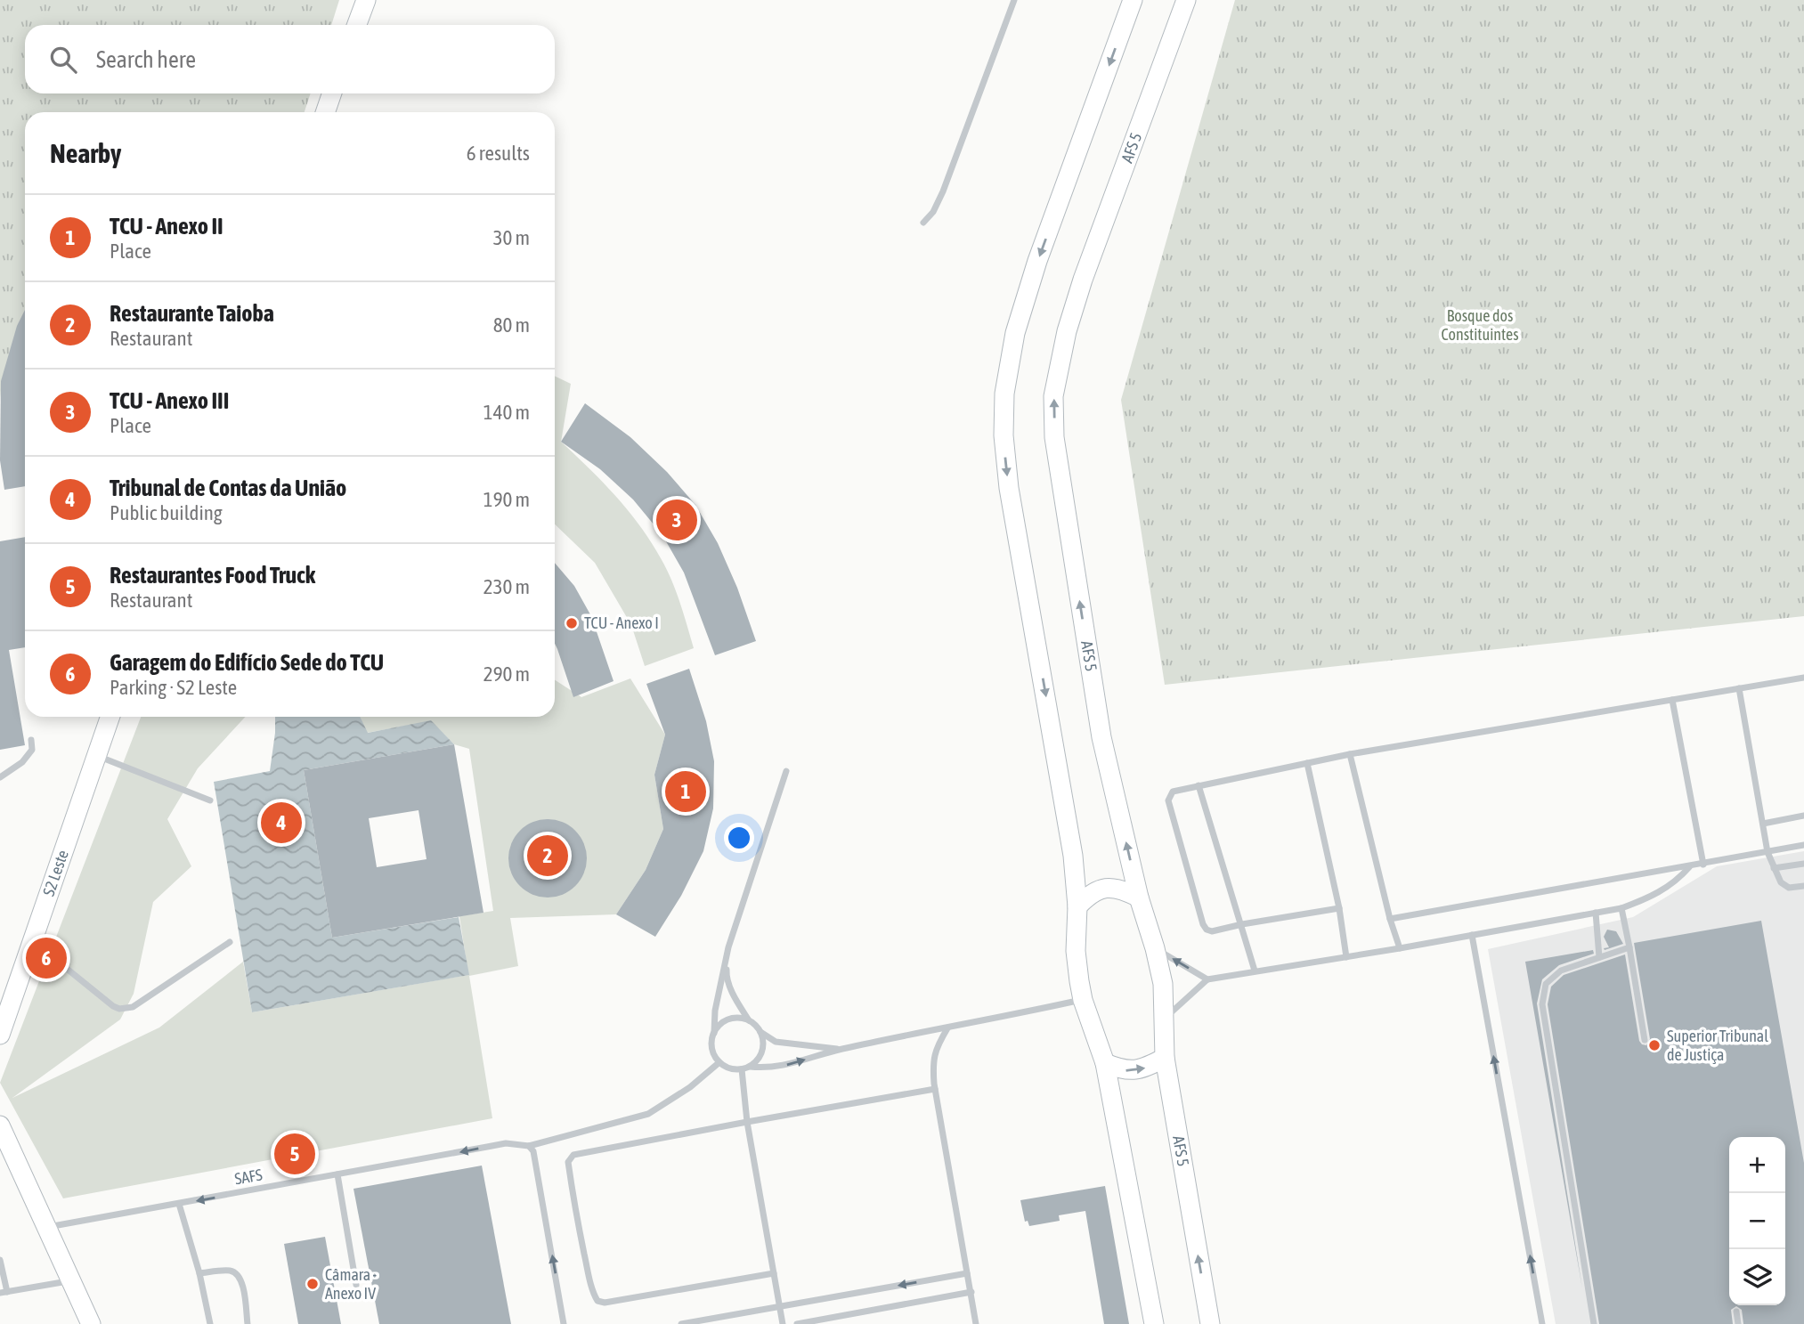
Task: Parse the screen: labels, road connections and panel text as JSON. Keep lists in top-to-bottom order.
{
  "streets": {
    "main road": ["AFS 5", "S2 Leste"],
    "lane": ["SAFS"]
  },
  "one_way": ["SAFS"],
  "parks": ["Bosque dos Constituintes"],
  "places": ["TCU - Anexo I", "Superior Tribunal de Justiça", "Câmara - Anexo IV"],
  "page": {
    "search": "Search here",
    "heading": ["Nearby", "6 results"],
    "list": [
      {
        "mark": "1",
        "name": "TCU - Anexo II",
        "note": "Place",
        "value": "30 m"
      },
      {
        "mark": "2",
        "name": "Restaurante Taioba",
        "note": "Restaurant",
        "value": "80 m"
      },
      {
        "mark": "3",
        "name": "TCU - Anexo III",
        "note": "Place",
        "value": "140 m"
      },
      {
        "mark": "4",
        "name": "Tribunal de Contas da União",
        "note": "Public building",
        "value": "190 m"
      },
      {
        "mark": "5",
        "name": "Restaurantes Food Truck",
        "note": "Restaurant",
        "value": "230 m"
      },
      {
        "mark": "6",
        "name": "Garagem do Edifício Sede do TCU",
        "note": "Parking · S2 Leste",
        "value": "290 m"
      }
    ],
    "pins": [
      "3",
      "1",
      "4",
      "2",
      "6",
      "5"
    ],
    "map_buttons": ["+", "−"]
  }
}
